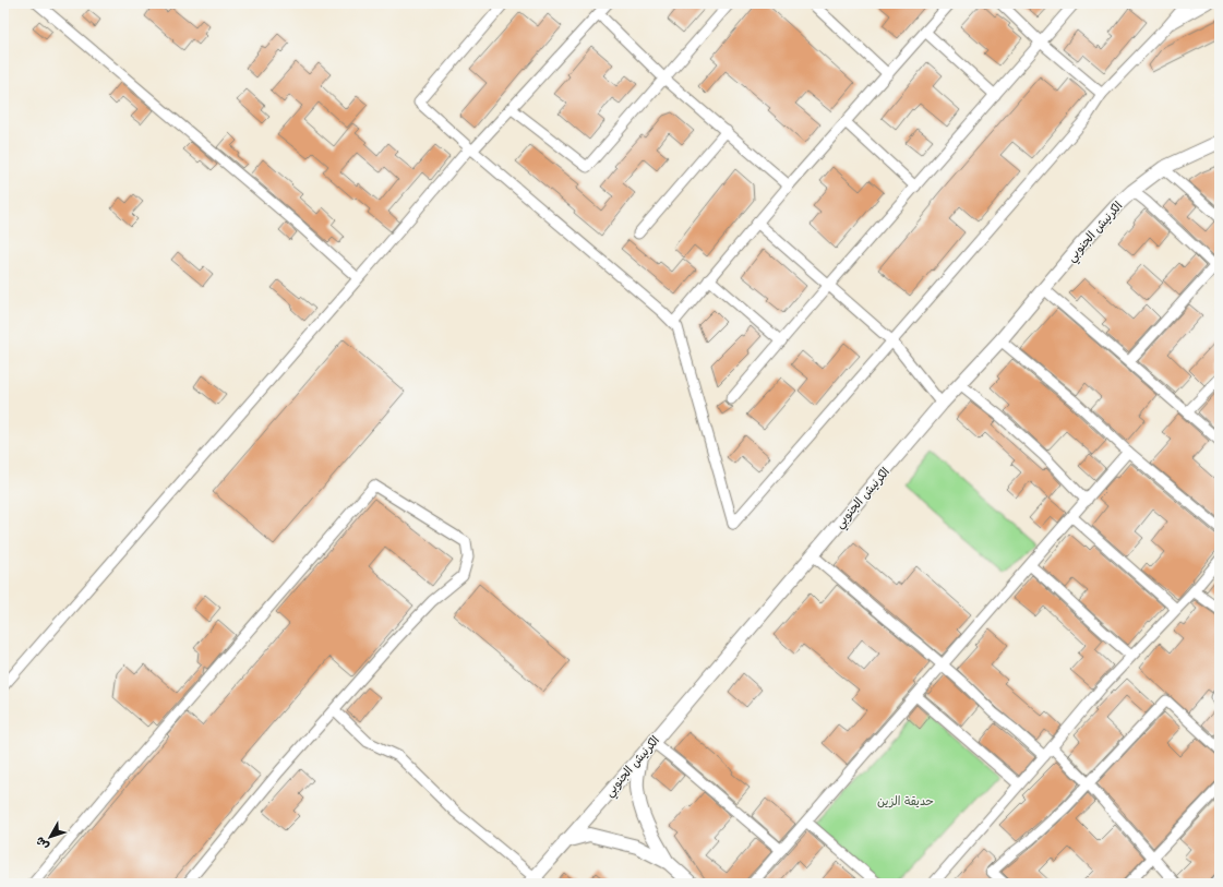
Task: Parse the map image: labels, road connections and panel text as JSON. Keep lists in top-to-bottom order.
{
  "streets": {
    "main road": ["الكرنيش الجنوبي"]
  },
  "parks": ["حديقة الزين"],
  "north": "bottom left"
}
